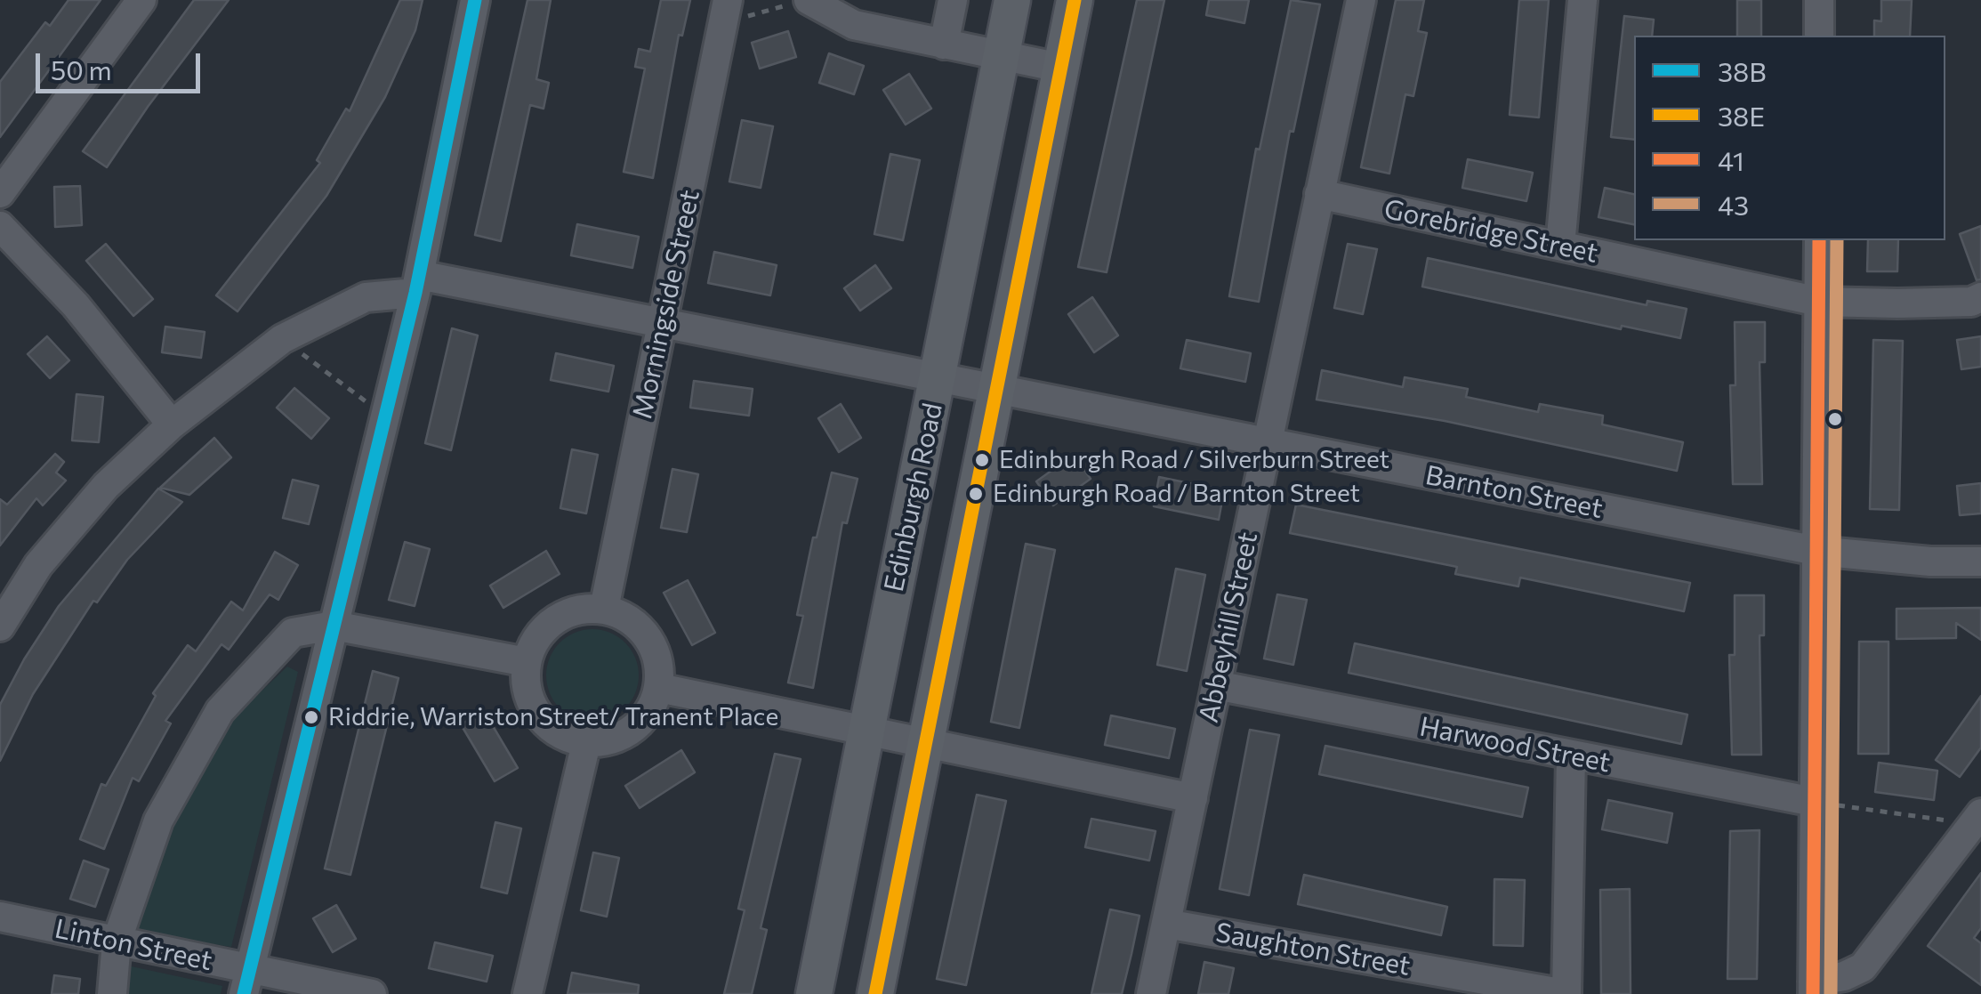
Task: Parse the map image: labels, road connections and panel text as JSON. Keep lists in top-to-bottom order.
{
  "streets": {
    "main road": ["Edinburgh Road"],
    "street": [
      "Gorebridge Street",
      "Morningside Street",
      "Barnton Street",
      "Abbeyhill Street",
      "Harwood Street",
      "Linton Street",
      "Saughton Street"
    ]
  },
  "crossings": [
    ["Gorebridge Street", "Abbeyhill Street"],
    ["Morningside Street", "Barnton Street"],
    ["Barnton Street", "Edinburgh Road"],
    ["Barnton Street", "Abbeyhill Street"],
    ["Abbeyhill Street", "Harwood Street"],
    ["Abbeyhill Street", "Saughton Street"]
  ],
  "places": ["Edinburgh Road / Silverburn Street", "Edinburgh Road / Barnton Street", "Riddrie, Warriston Street/ Tranent Place"],
  "lines": [
    "transit line 38B",
    "transit line 38E",
    "transit line 41",
    "transit line 43"
  ],
  "legend": [
    "38B",
    "38E",
    "41",
    "43"
  ],
  "scale_bar": "50 m"
}
